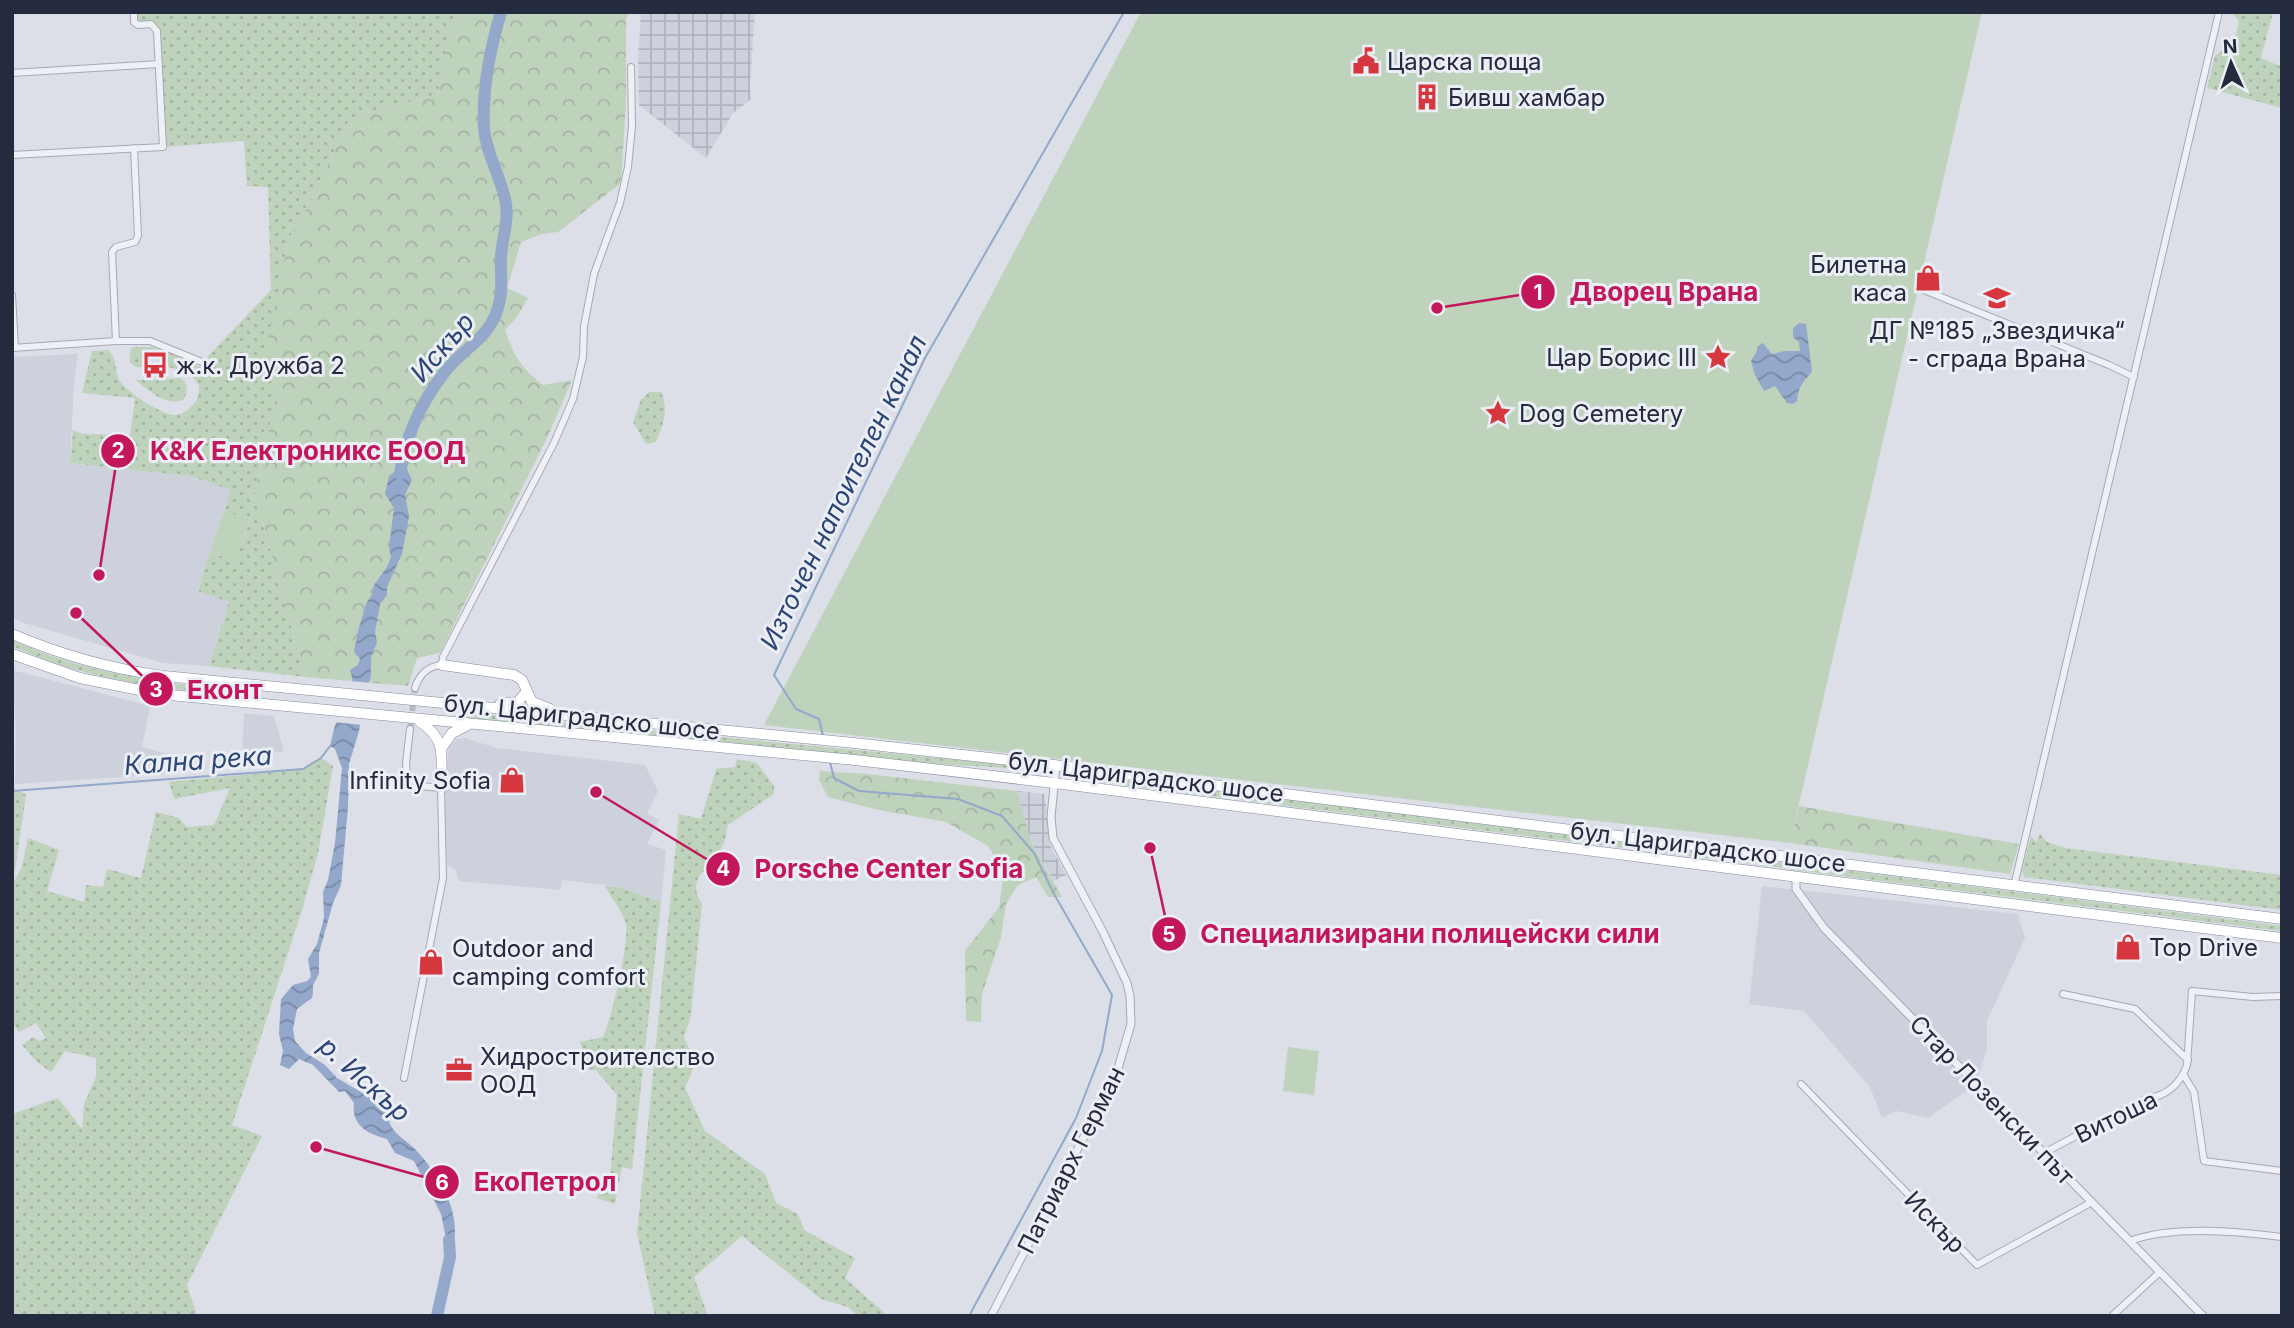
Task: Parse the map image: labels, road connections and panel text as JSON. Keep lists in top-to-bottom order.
{
  "streets": {
    "highway": ["бул. Цариградско шосе"],
    "street": [
      "Стар Лозенски път",
      "Витоша",
      "Патриарх Герман",
      "Искър"
    ]
  },
  "crossings": [
    ["бул. Цариградско шосе", "Стар Лозенски път"],
    ["бул. Цариградско шосе", "Патриарх Герман"],
    ["Стар Лозенски път", "Витоша"],
    ["Стар Лозенски път", "Искър"]
  ],
  "water": [
    "Искър",
    "Източен напоителен канал",
    "Кална река",
    "р. Искър"
  ],
  "places": {
    "public building": ["Царска поща"],
    "building": ["Бивш хамбар"],
    "shop": [
      "Билетна каса",
      "Infinity Sofia",
      "Top Drive",
      "Outdoor and camping comfort"
    ],
    "school or university": ["ДГ №185 „Звездичка“ - сграда Врана"],
    "other": [
      "Дворец Врана",
      "K&K Електроникс ЕООД",
      "Еконт",
      "Porsche Center Sofia",
      "Специализирани полицейски сили",
      "ЕкоПетрол"
    ],
    "place": ["Цар Борис III", "Dog Cemetery"],
    "bus stop": ["ж.к. Дружба 2"],
    "office": ["Хидростроителство ООД"]
  },
  "north": "top"
}
